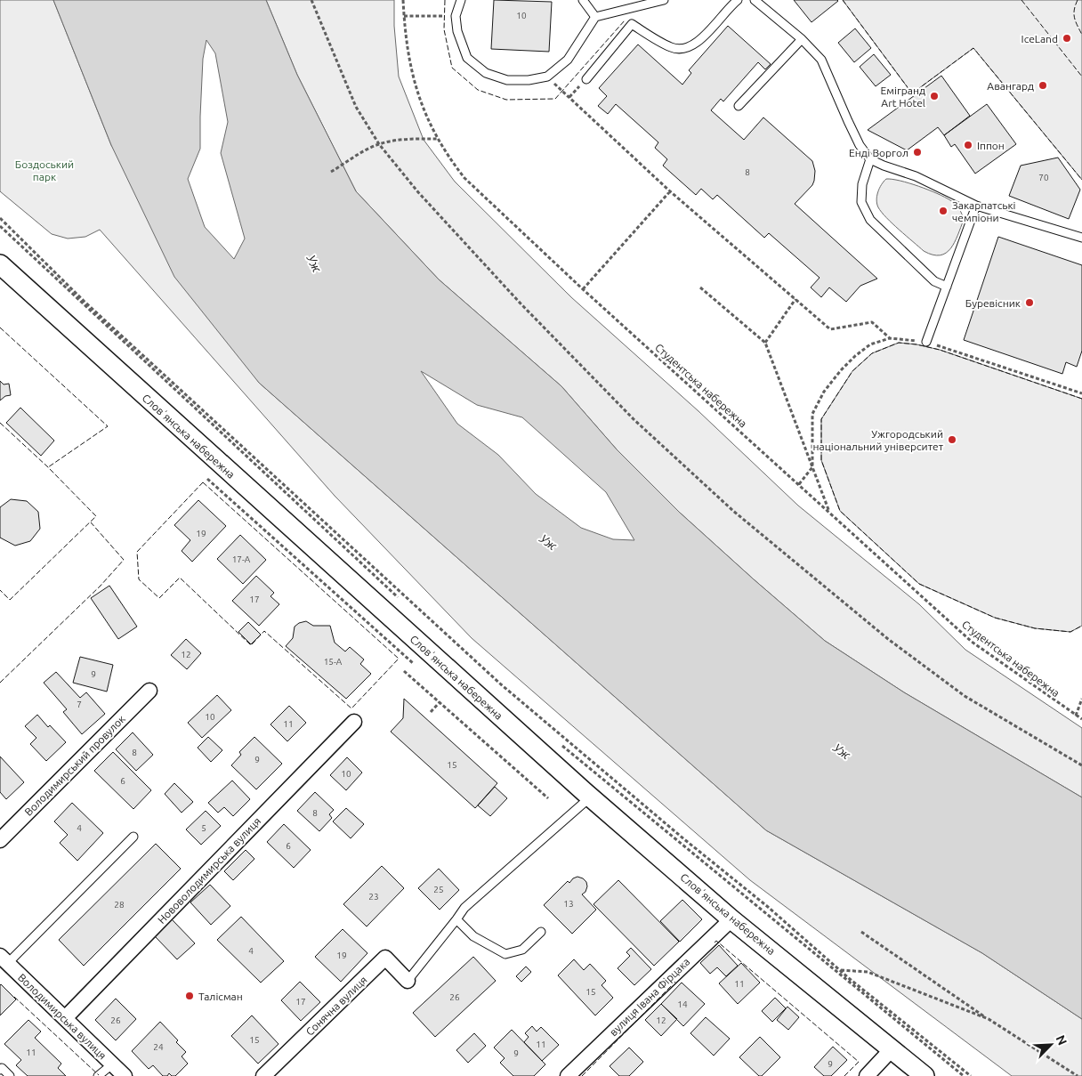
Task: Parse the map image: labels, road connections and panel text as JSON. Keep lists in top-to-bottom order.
{
  "streets": {
    "street": [
      "Словʼянська набережна",
      "Володимирський провулок",
      "Нововолодимирська вулиця",
      "вулиця Івана Фірцака",
      "Сонячна вулиця",
      "Володимирська вулиця"
    ],
    "path": ["Студентська набережна"]
  },
  "crossings": [
    ["Словʼянська набережна", "вулиця Івана Фірцака"],
    ["Нововолодимирська вулиця", "Володимирська вулиця"]
  ],
  "water": ["Уж"],
  "parks": ["Боздоський парк"],
  "places": [
    "IceLand",
    "Авангард",
    "Емігранд Art Hotel",
    "Іппон",
    "Енді Воргол",
    "Закарпатські чемпіони",
    "Буревісник",
    "Ужгородський національний університет",
    "Талісман"
  ],
  "house_numbers": [
    "10",
    "8",
    "70",
    "19",
    "17-А",
    "17",
    "12",
    "15-А",
    "9",
    "7",
    "10",
    "11",
    "8",
    "9",
    "15",
    "10",
    "6",
    "8",
    "4",
    "5",
    "6",
    "25",
    "23",
    "13",
    "28",
    "4",
    "19",
    "11",
    "15",
    "26",
    "17",
    "14",
    "26",
    "12",
    "15",
    "11",
    "24",
    "11",
    "9",
    "9"
  ],
  "north": "top right"
}
